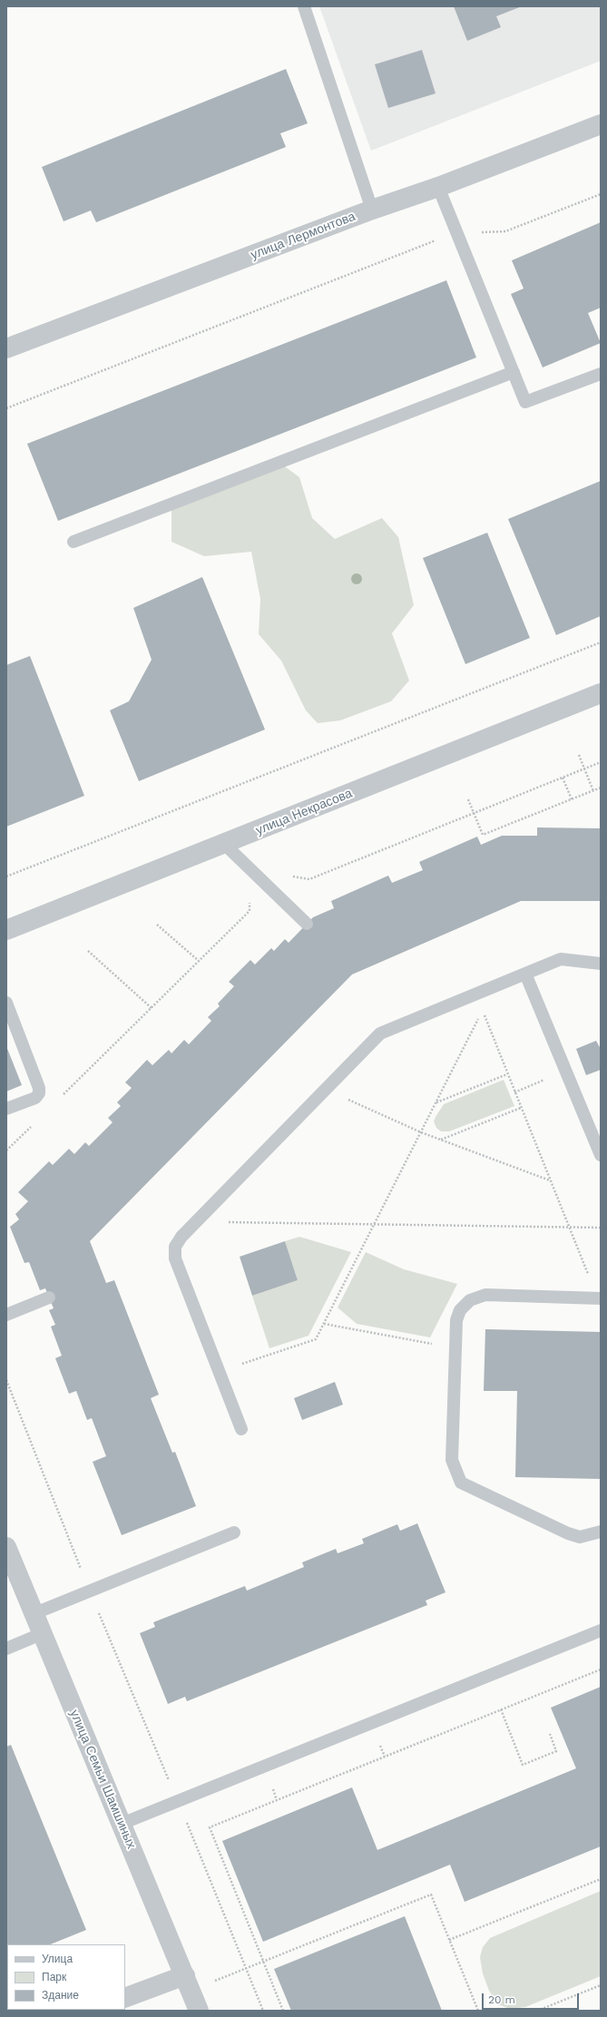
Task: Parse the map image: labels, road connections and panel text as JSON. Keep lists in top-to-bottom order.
{
  "streets": {
    "street": ["улица Лермонтова", "улица Некрасова", "улица Семьи Шамшиных"]
  },
  "legend": ["Улица", "Парк", "Здание"],
  "scale_bar": "20 m"
}
